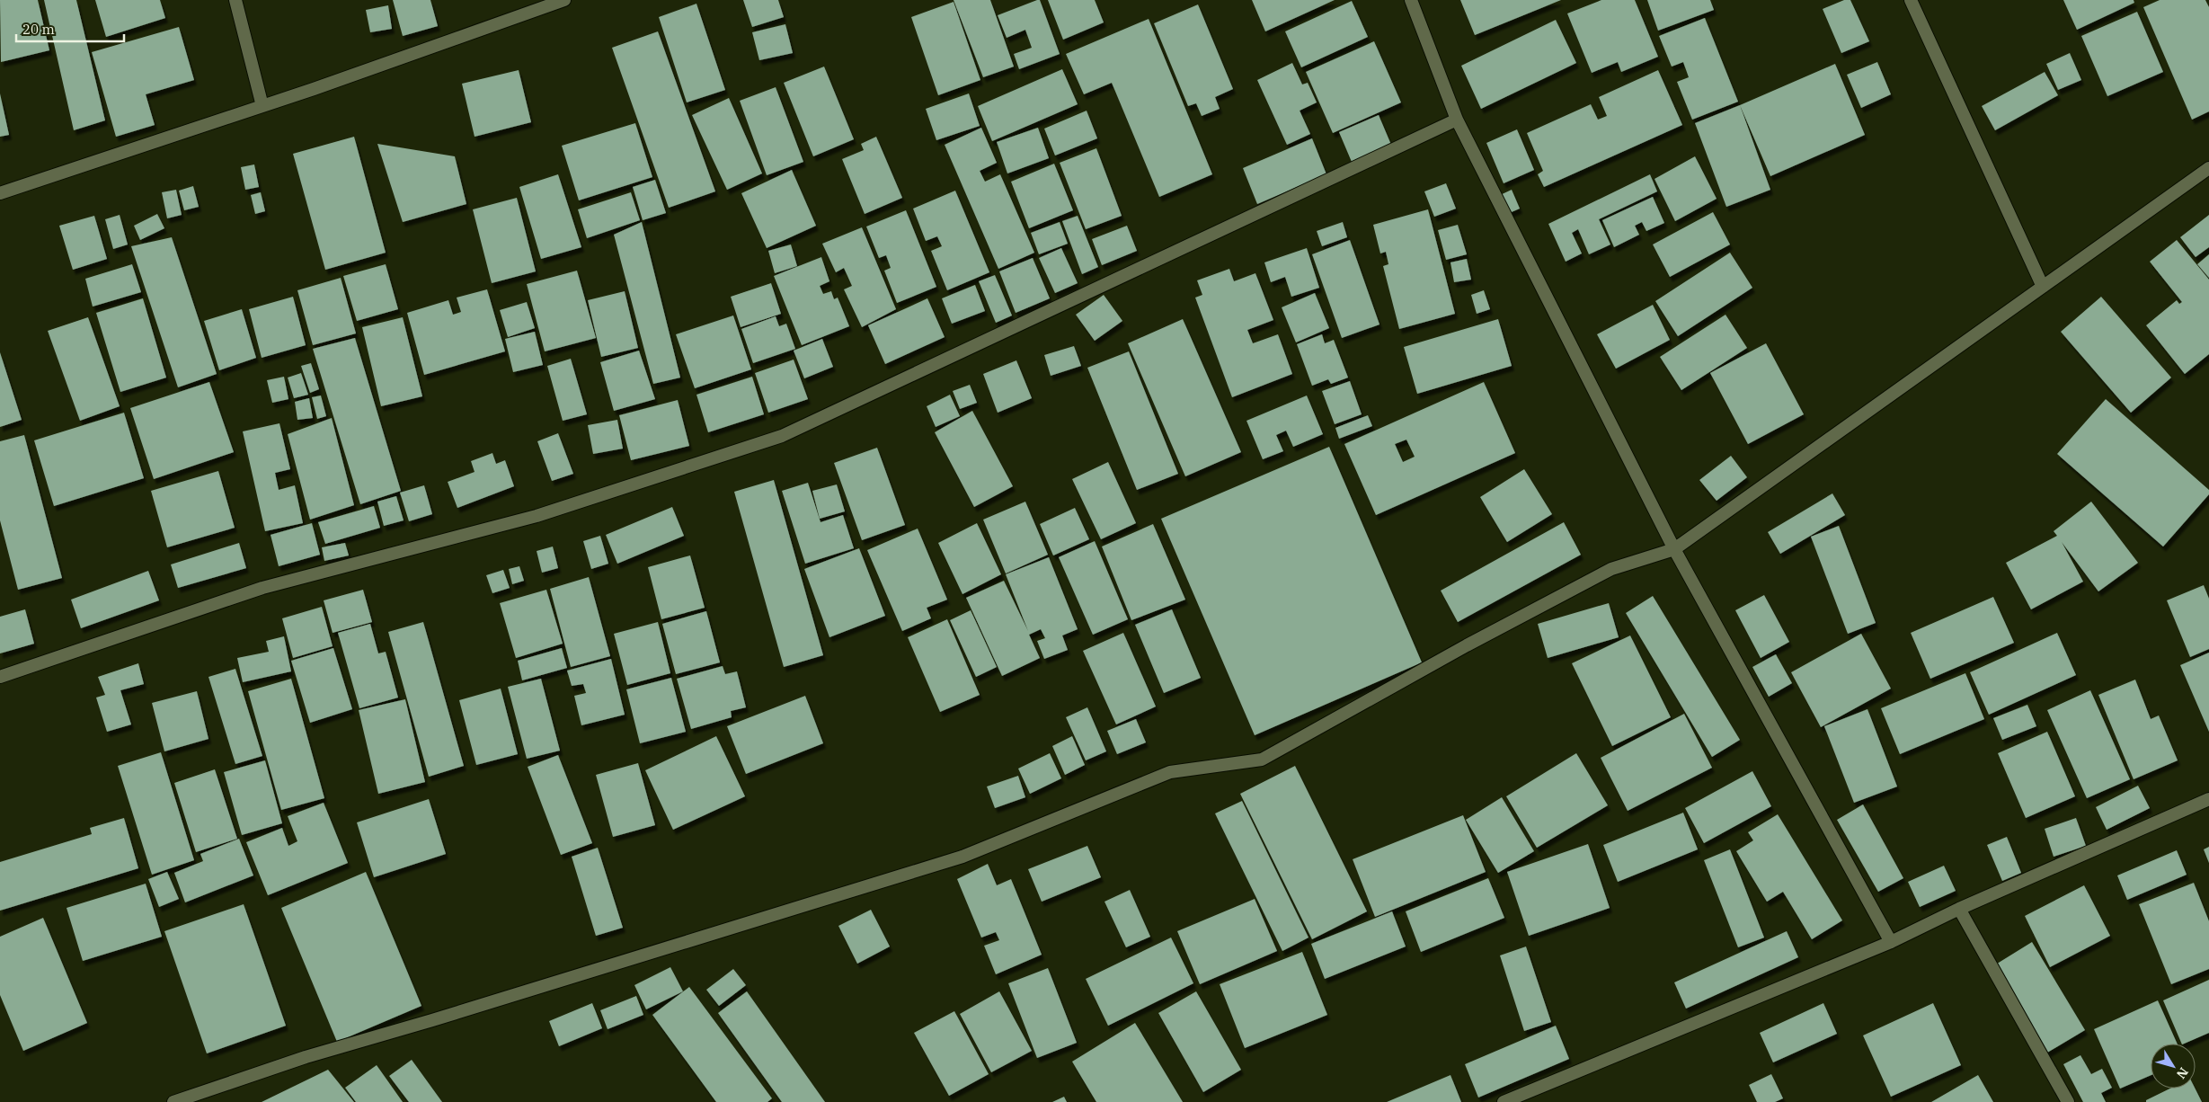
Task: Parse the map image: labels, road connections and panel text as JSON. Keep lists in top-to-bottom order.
{
  "scale_bar": "20 m",
  "north": "bottom right"
}
